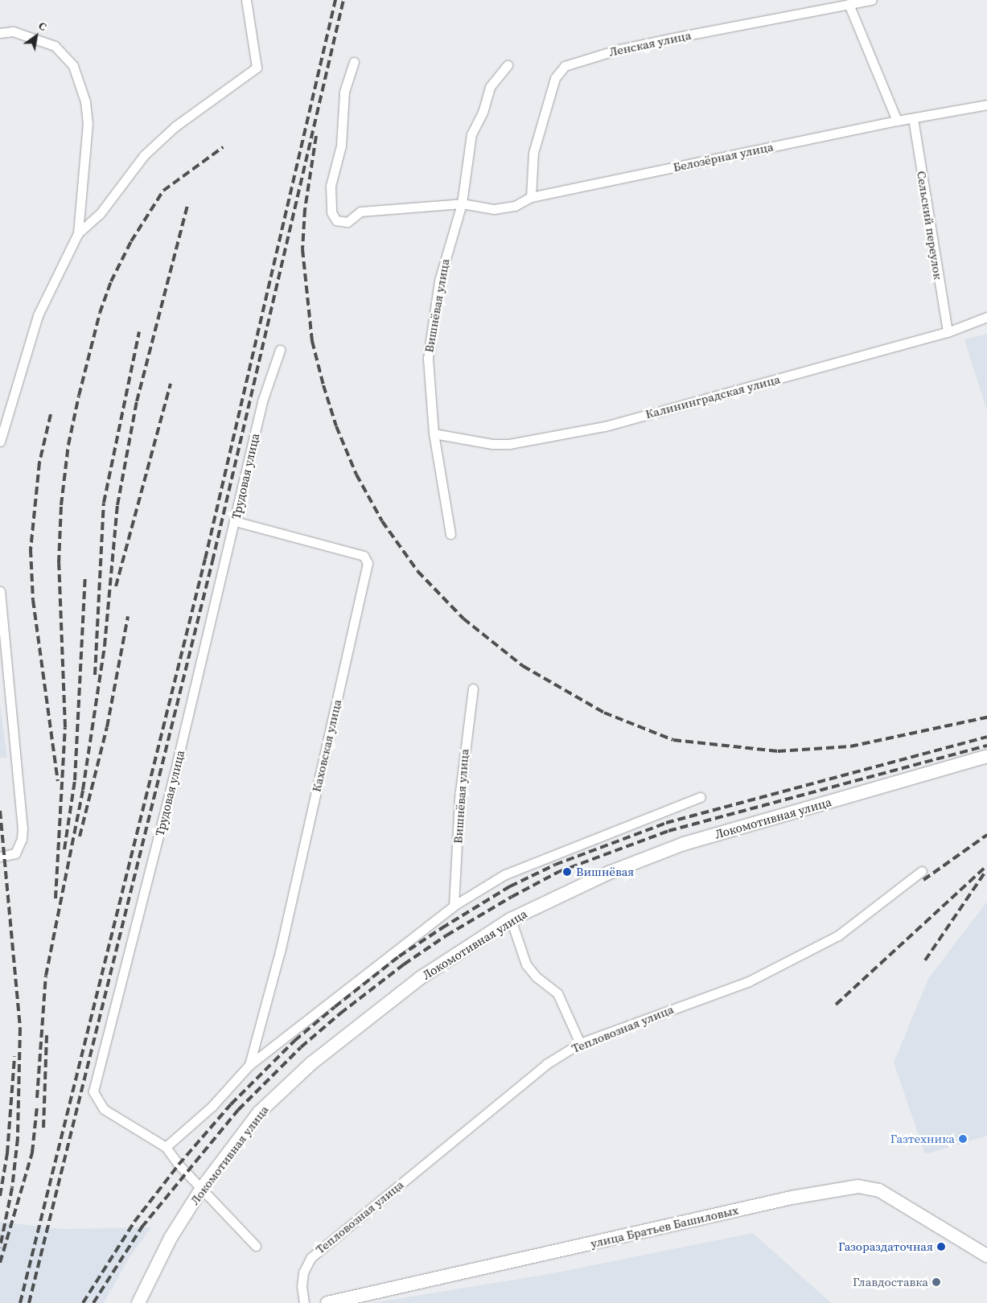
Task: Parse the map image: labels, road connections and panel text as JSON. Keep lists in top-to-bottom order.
{
  "streets": {
    "street": [
      "Ленская улица",
      "Белозёрная улица",
      "Сельский переулок",
      "Вишнёвая улица",
      "Калининградская улица",
      "Трудовая улица",
      "Каховская улица",
      "Локомотивная улица",
      "Тепловозная улица",
      "улица Братьев Башиловых"
    ]
  },
  "crossings": [
    ["Ленская улица", "Белозёрная улица"],
    ["Белозёрная улица", "Сельский переулок"],
    ["Белозёрная улица", "Вишнёвая улица"],
    ["Сельский переулок", "Калининградская улица"],
    ["Вишнёвая улица", "Калининградская улица"],
    ["Трудовая улица", "Каховская улица"],
    ["Трудовая улица", "Локомотивная улица"]
  ],
  "places": [
    "Вишнёвая",
    "Газтехника",
    "Газораздаточная",
    "Главдоставка"
  ],
  "north": "top right"
}
